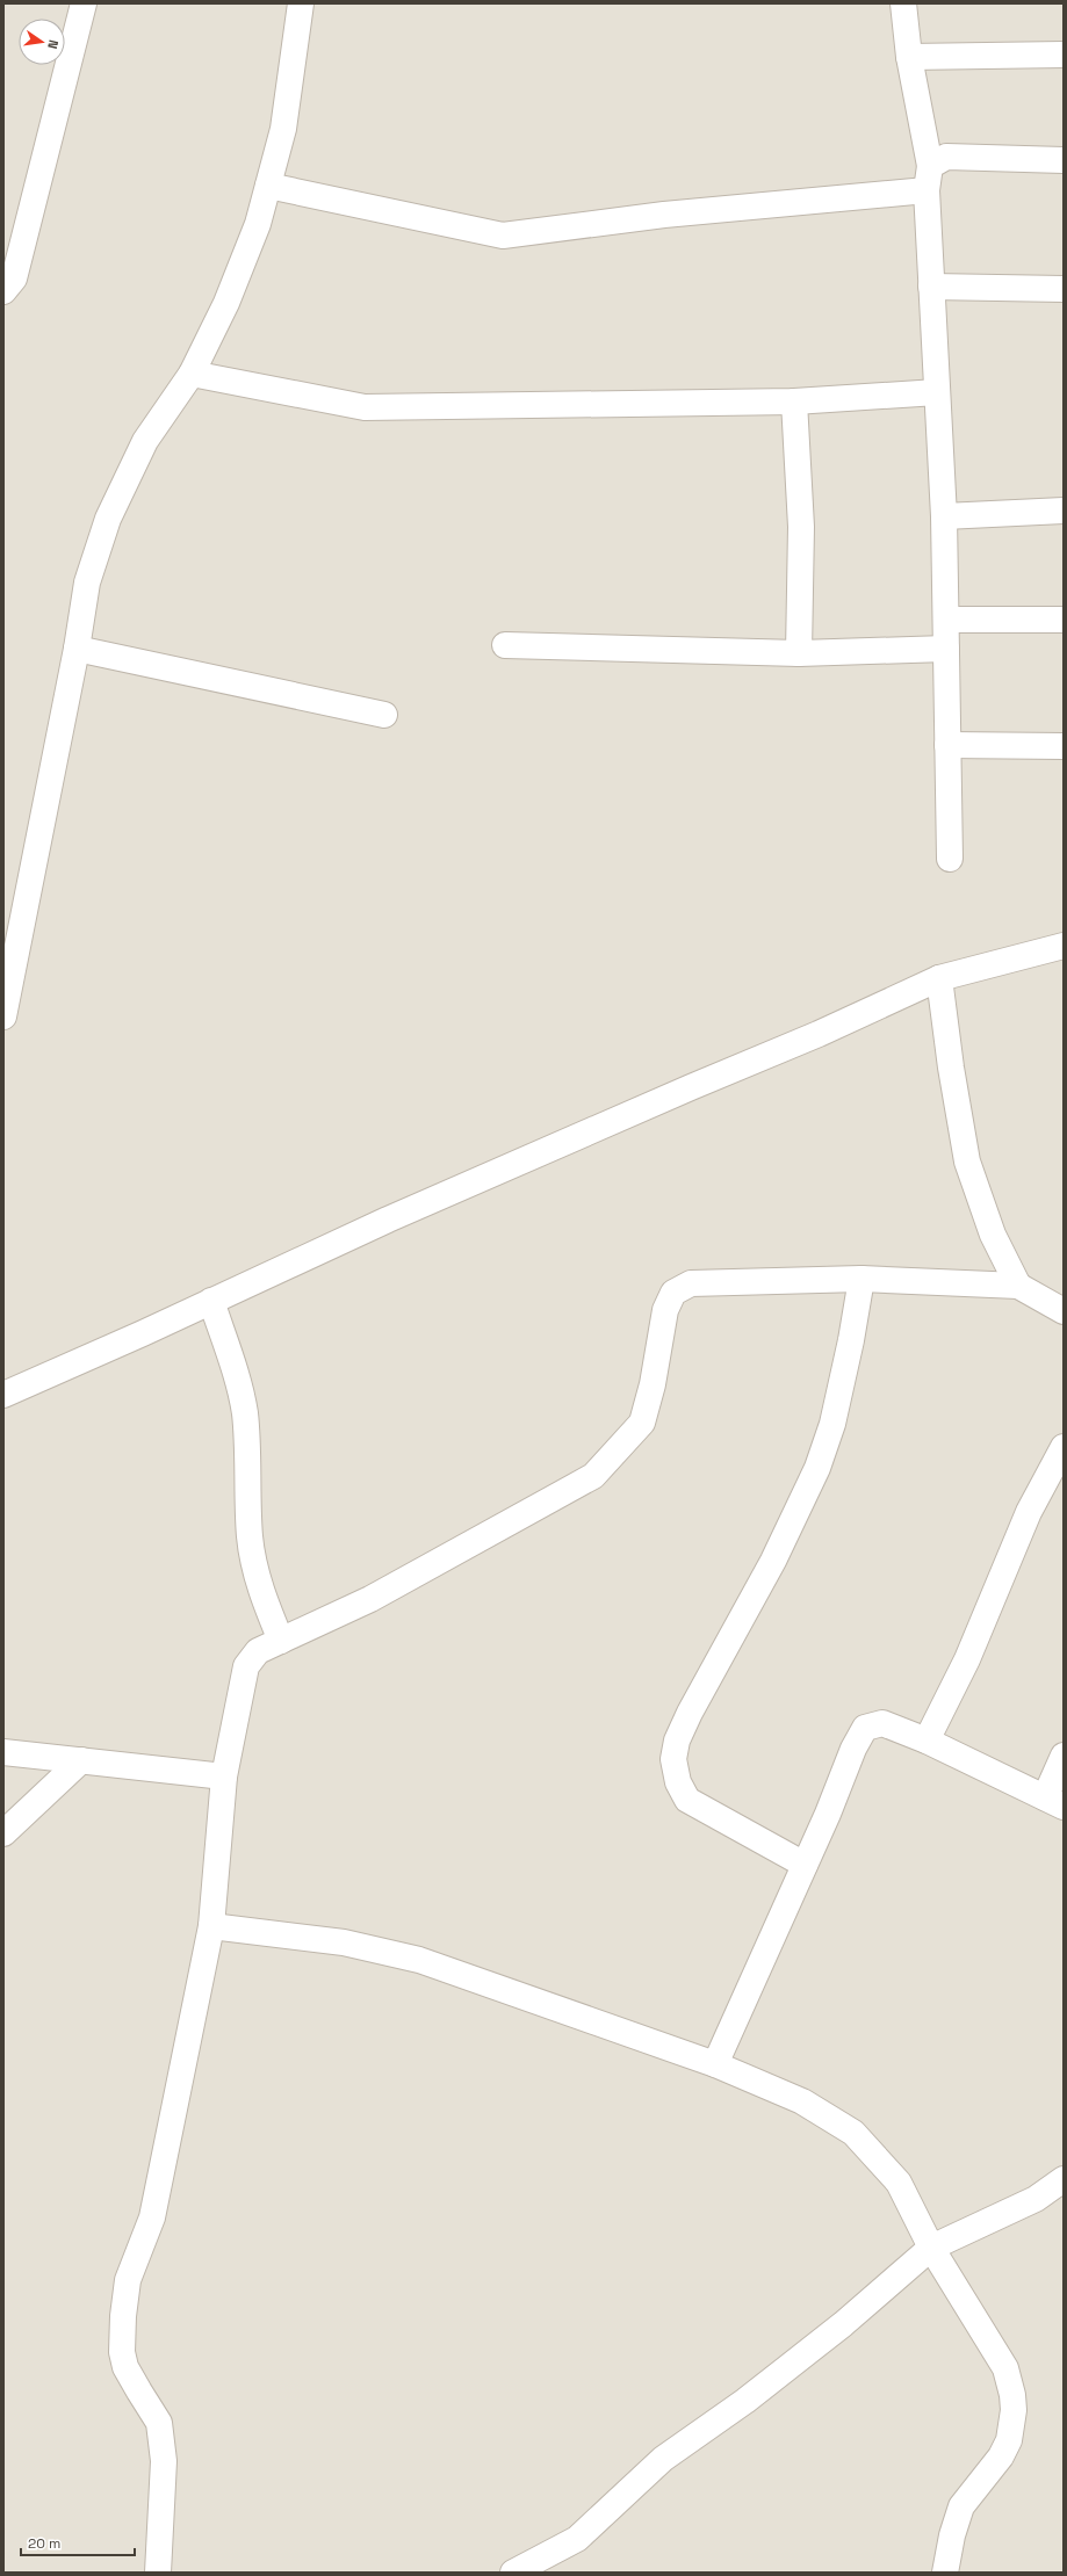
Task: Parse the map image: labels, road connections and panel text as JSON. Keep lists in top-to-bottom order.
{
  "scale_bar": "20 m",
  "north": "right"
}
